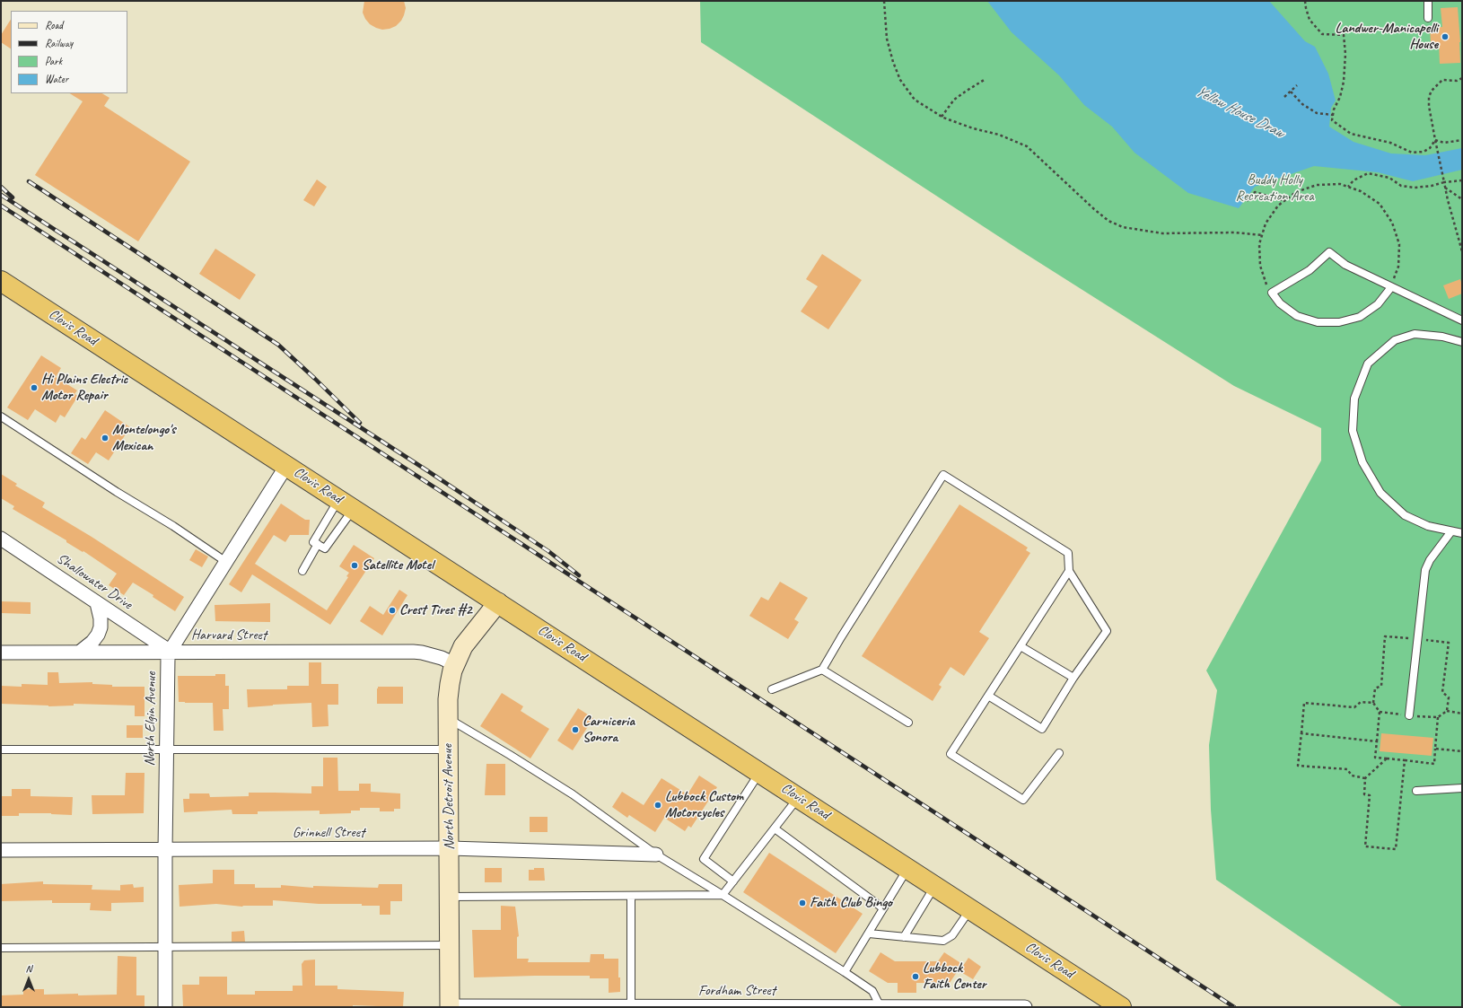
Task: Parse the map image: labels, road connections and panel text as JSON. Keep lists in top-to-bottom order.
{
  "streets": {
    "highway": ["Clovis Road"],
    "street": [
      "Shallowater Drive",
      "Harvard Street",
      "North Elgin Avenue",
      "North Detroit Avenue",
      "Grinnell Street",
      "Fordham Street"
    ]
  },
  "crossings": [
    ["Clovis Road", "North Elgin Avenue"],
    ["Clovis Road", "North Detroit Avenue"],
    ["Shallowater Drive", "Harvard Street"],
    ["Shallowater Drive", "North Elgin Avenue"],
    ["Harvard Street", "North Elgin Avenue"],
    ["Harvard Street", "North Detroit Avenue"],
    ["North Elgin Avenue", "Grinnell Street"],
    ["North Detroit Avenue", "Grinnell Street"],
    ["North Detroit Avenue", "Fordham Street"]
  ],
  "water": ["Yellow House Draw"],
  "parks": ["Buddy Holly Recreation Area"],
  "places": [
    "Landwer-Manicapelli House",
    "Hi Plains Electric Motor Repair",
    "Montelongo's Mexican",
    "Satellite Motel",
    "Crest Tires #2",
    "Carniceria Sonora",
    "Lubbock Custom Motorcycles",
    "Faith Club Bingo",
    "Lubbock Faith Center"
  ],
  "legend": [
    "Road",
    "Railway",
    "Park",
    "Water"
  ],
  "north": "top"
}
